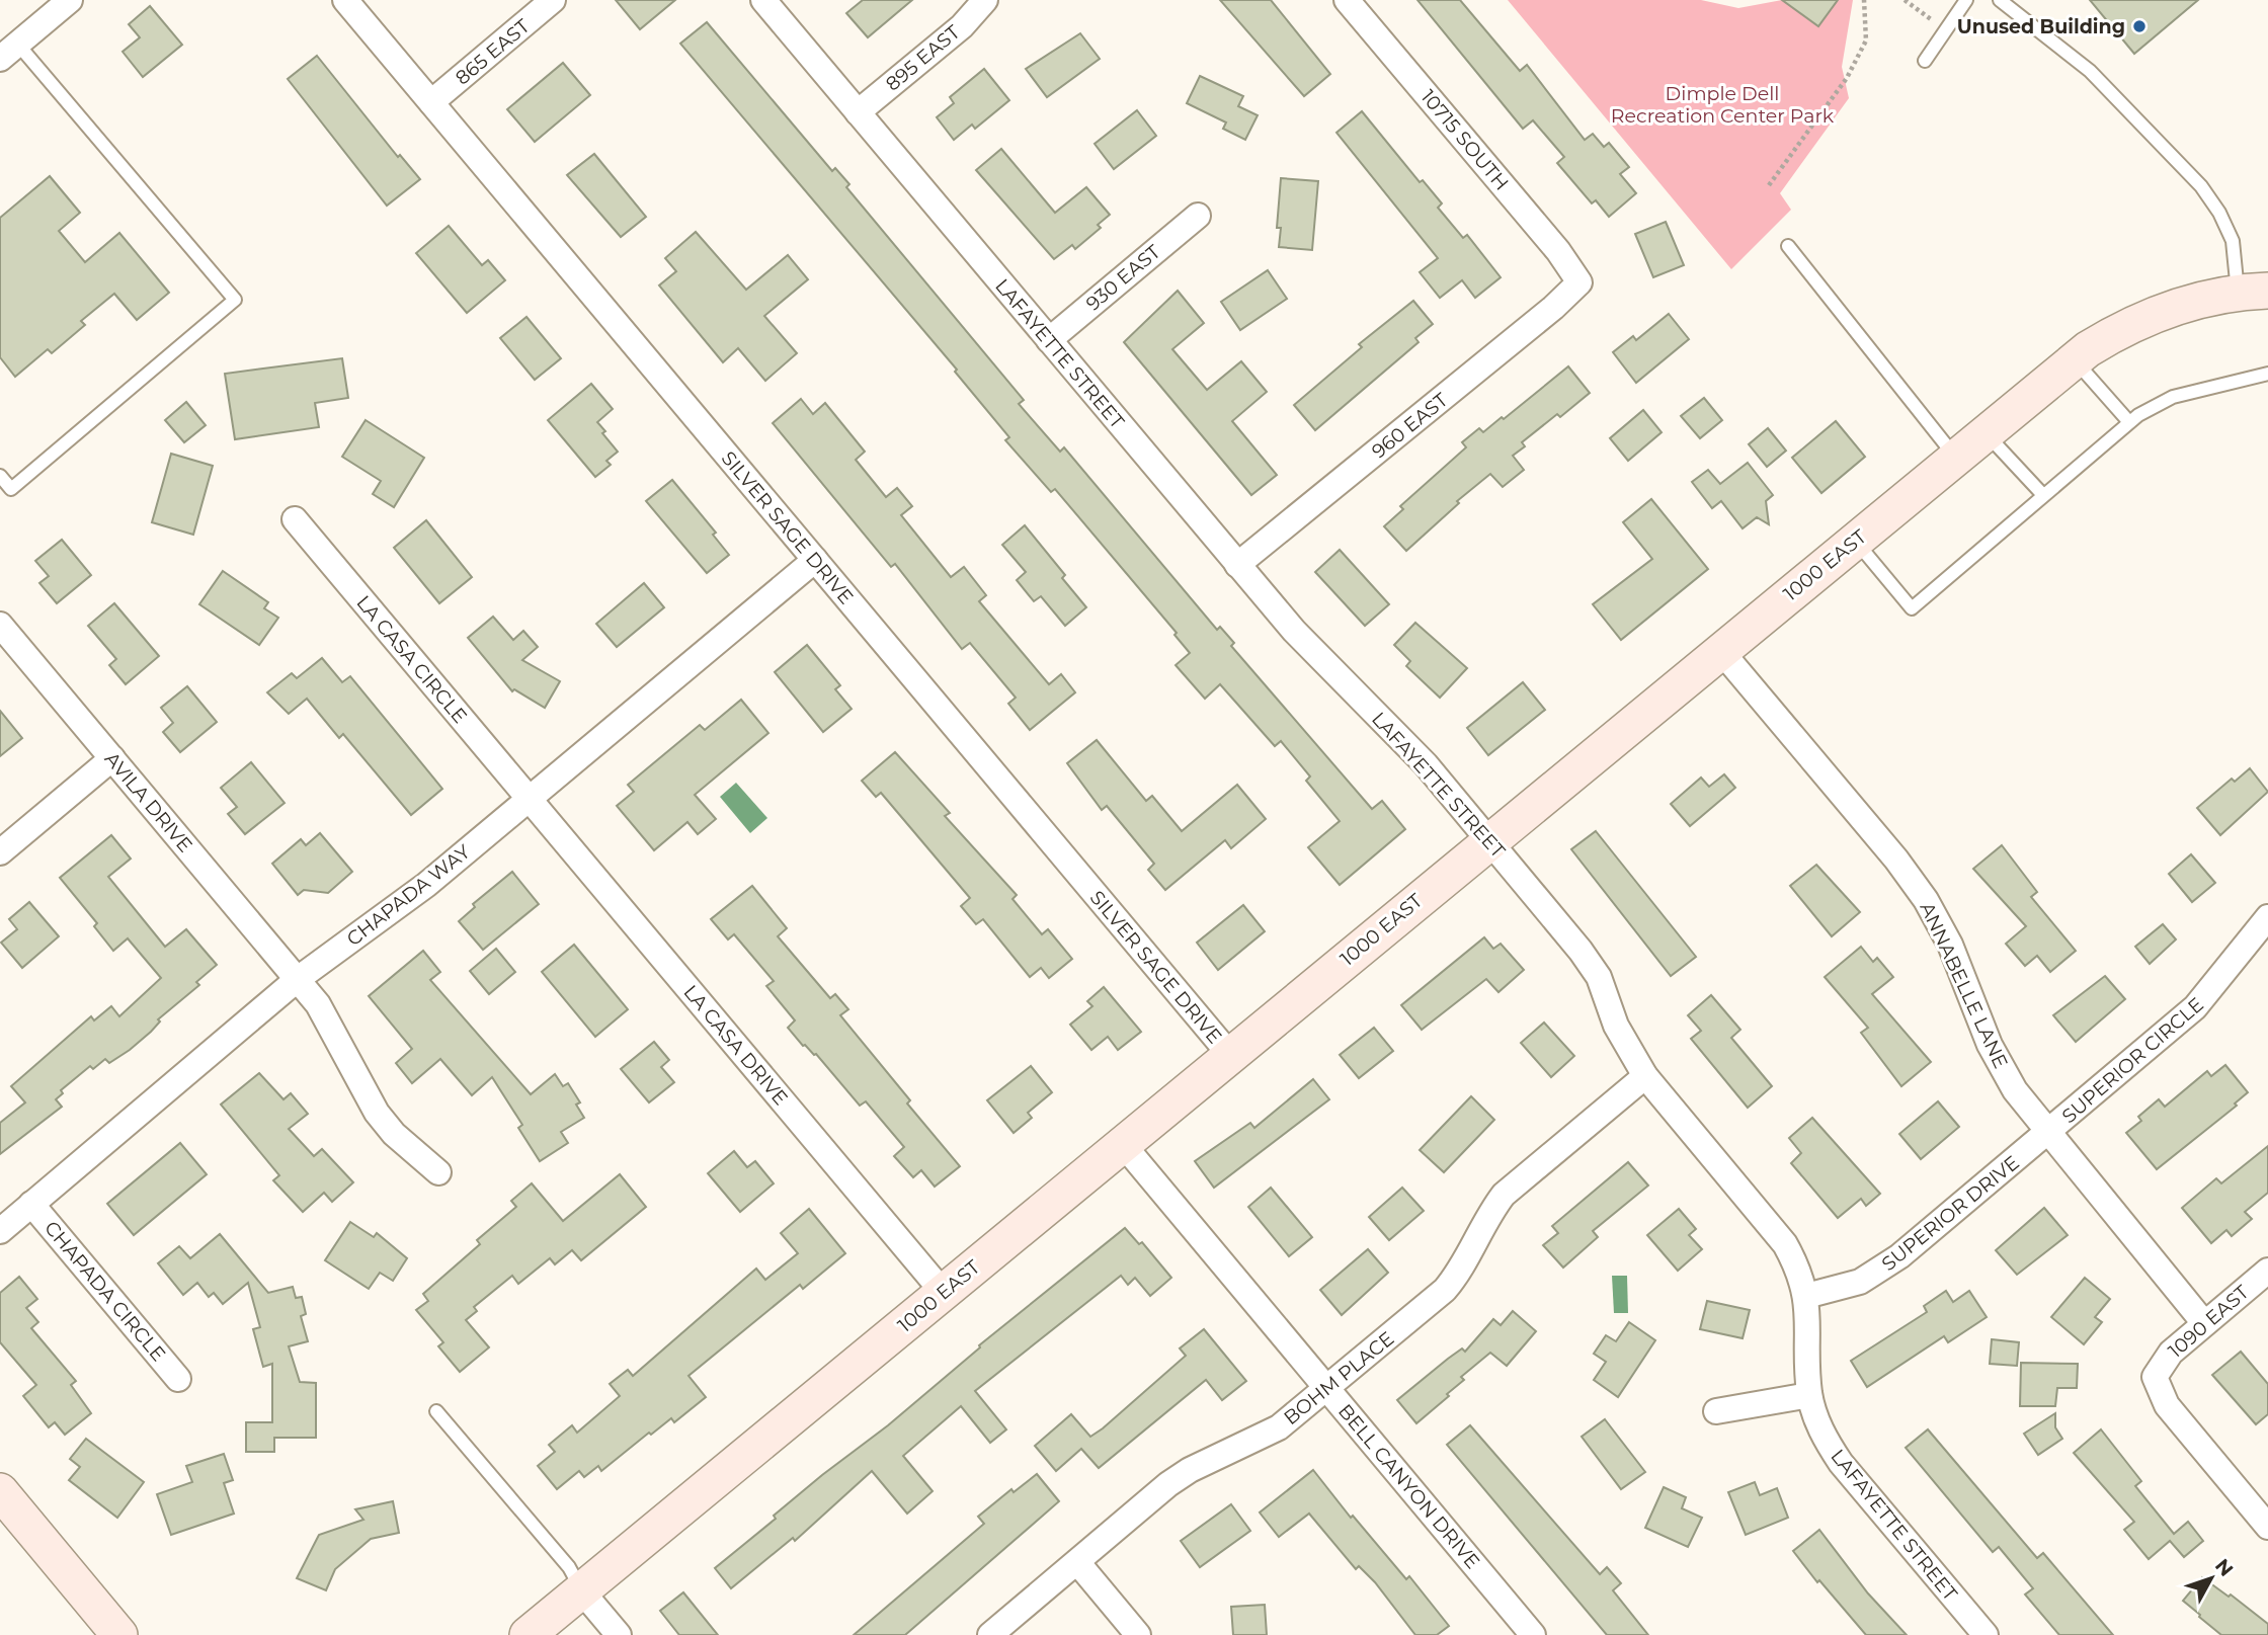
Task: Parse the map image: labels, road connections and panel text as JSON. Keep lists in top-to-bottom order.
{
  "streets": {
    "street": [
      "865 EAST",
      "895 EAST",
      "10715 SOUTH",
      "930 EAST",
      "LAFAYETTE STREET",
      "960 EAST",
      "SILVER SAGE DRIVE",
      "1000 EAST",
      "LA CASA CIRCLE",
      "AVILA DRIVE",
      "CHAPADA WAY",
      "ANNABELLE LANE",
      "LA CASA DRIVE",
      "SUPERIOR CIRCLE",
      "SUPERIOR DRIVE",
      "CHAPADA CIRCLE",
      "1090 EAST",
      "BOHM PLACE",
      "BELL CANYON DRIVE"
    ]
  },
  "crossings": [
    ["865 EAST", "SILVER SAGE DRIVE"],
    ["895 EAST", "LAFAYETTE STREET"],
    ["10715 SOUTH", "960 EAST"],
    ["930 EAST", "LAFAYETTE STREET"],
    ["LAFAYETTE STREET", "960 EAST"],
    ["LAFAYETTE STREET", "1000 EAST"],
    ["LAFAYETTE STREET", "SUPERIOR DRIVE"],
    ["LAFAYETTE STREET", "BOHM PLACE"],
    ["SILVER SAGE DRIVE", "1000 EAST"],
    ["SILVER SAGE DRIVE", "CHAPADA WAY"],
    ["1000 EAST", "ANNABELLE LANE"],
    ["1000 EAST", "LA CASA DRIVE"],
    ["1000 EAST", "BELL CANYON DRIVE"],
    ["LA CASA CIRCLE", "CHAPADA WAY"],
    ["LA CASA CIRCLE", "LA CASA DRIVE"],
    ["AVILA DRIVE", "CHAPADA WAY"],
    ["CHAPADA WAY", "LA CASA DRIVE"],
    ["CHAPADA WAY", "CHAPADA CIRCLE"],
    ["ANNABELLE LANE", "SUPERIOR CIRCLE"],
    ["ANNABELLE LANE", "SUPERIOR DRIVE"],
    ["ANNABELLE LANE", "1090 EAST"],
    ["SUPERIOR CIRCLE", "SUPERIOR DRIVE"],
    ["BOHM PLACE", "BELL CANYON DRIVE"]
  ],
  "parks": ["Dimple Dell Recreation Center Park"],
  "places": ["Unused Building"],
  "north": "top right"
}
